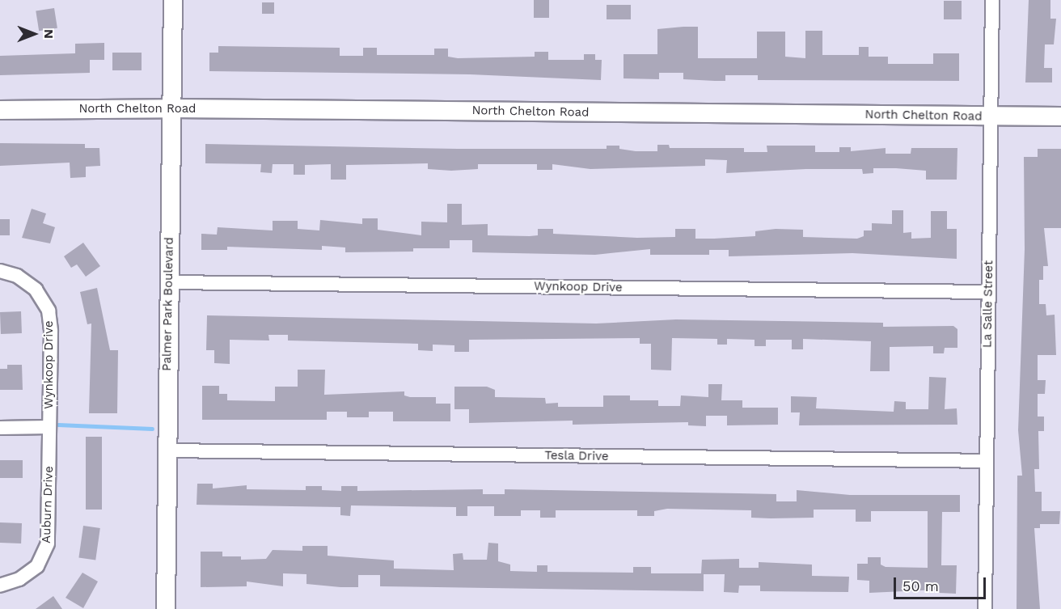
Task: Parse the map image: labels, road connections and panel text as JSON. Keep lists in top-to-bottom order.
{
  "streets": {
    "main road": ["North Chelton Road", "Palmer Park Boulevard"],
    "street": [
      "Wynkoop Drive",
      "La Salle Street",
      "Tesla Drive",
      "Auburn Drive"
    ]
  },
  "crossings": [
    ["North Chelton Road", "Palmer Park Boulevard"],
    ["North Chelton Road", "La Salle Street"],
    ["Wynkoop Drive", "Palmer Park Boulevard"],
    ["Wynkoop Drive", "La Salle Street"],
    ["Wynkoop Drive", "Auburn Drive"],
    ["Palmer Park Boulevard", "Tesla Drive"],
    ["La Salle Street", "Tesla Drive"]
  ],
  "scale_bar": "50 m",
  "north": "right"
}
